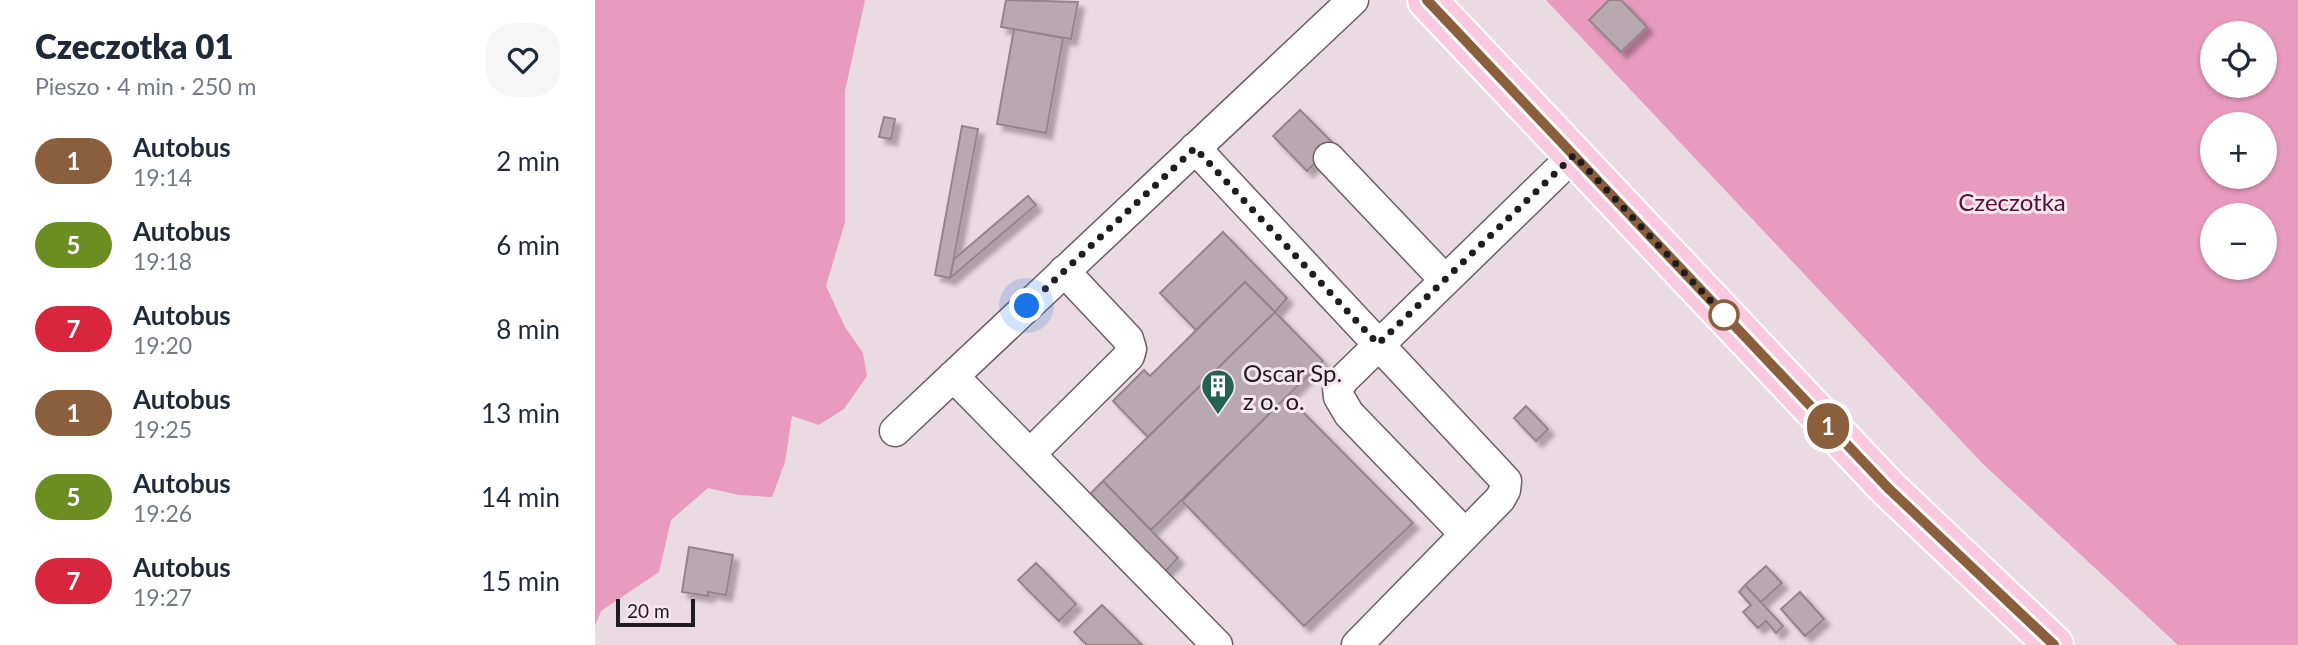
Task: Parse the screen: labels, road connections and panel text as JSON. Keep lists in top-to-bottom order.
{
  "parks": ["Czeczotka"],
  "places": {
    "building": ["Oscar Sp. z o. o."]
  },
  "lines": ["bus line 1"],
  "scale_bar": "20 m",
  "page": {
    "heading": ["Czeczotka 01", "Pieszo · 4 min · 250 m"],
    "on_map": "1",
    "map_buttons": ["+", "−"],
    "list": [
      {
        "mark": "1",
        "name": "Autobus",
        "note": "19:14",
        "value": "2 min"
      },
      {
        "mark": "5",
        "name": "Autobus",
        "note": "19:18",
        "value": "6 min"
      },
      {
        "mark": "7",
        "name": "Autobus",
        "note": "19:20",
        "value": "8 min"
      },
      {
        "mark": "1",
        "name": "Autobus",
        "note": "19:25",
        "value": "13 min"
      },
      {
        "mark": "5",
        "name": "Autobus",
        "note": "19:26",
        "value": "14 min"
      },
      {
        "mark": "7",
        "name": "Autobus",
        "note": "19:27",
        "value": "15 min"
      }
    ],
    "scale": "20 m"
  }
}
